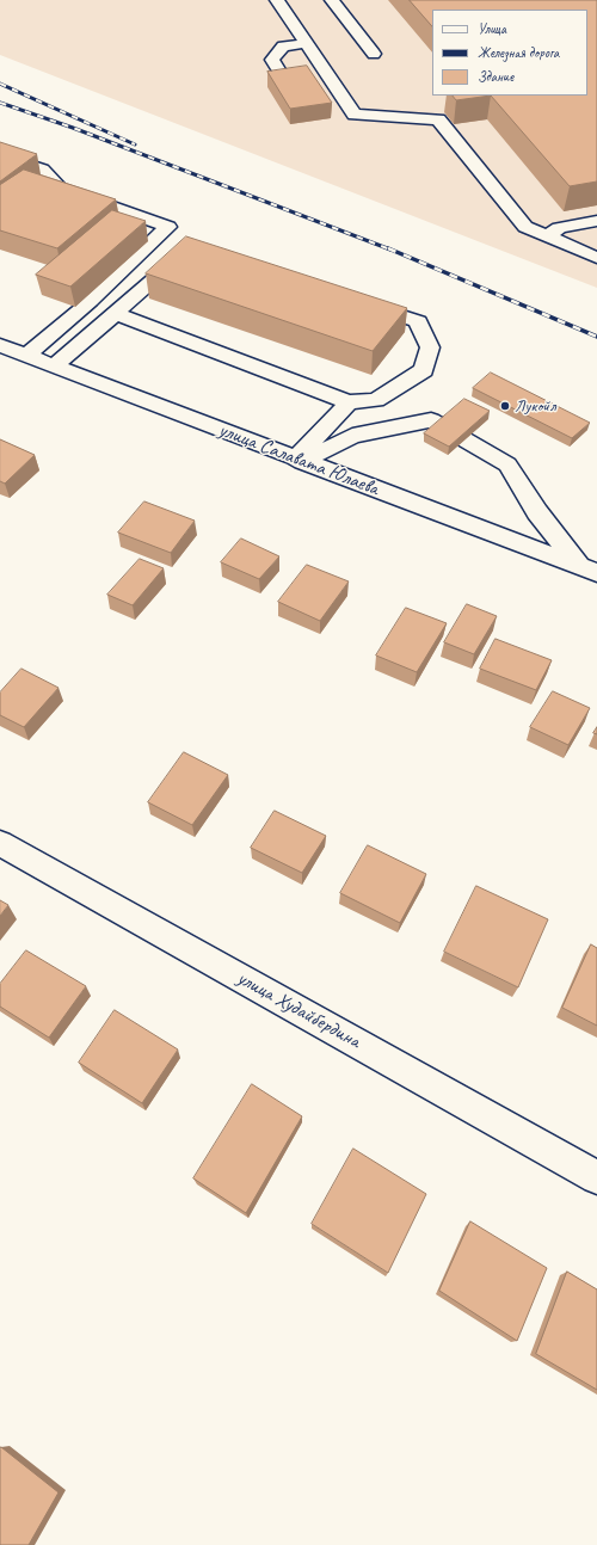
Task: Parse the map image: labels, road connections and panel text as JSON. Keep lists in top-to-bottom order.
{
  "streets": {
    "street": ["улица Салавата Юлаева", "улица Худайбердина"]
  },
  "places": ["Лукойл"],
  "legend": ["Улица", "Железная дорога", "Здание"]
}
